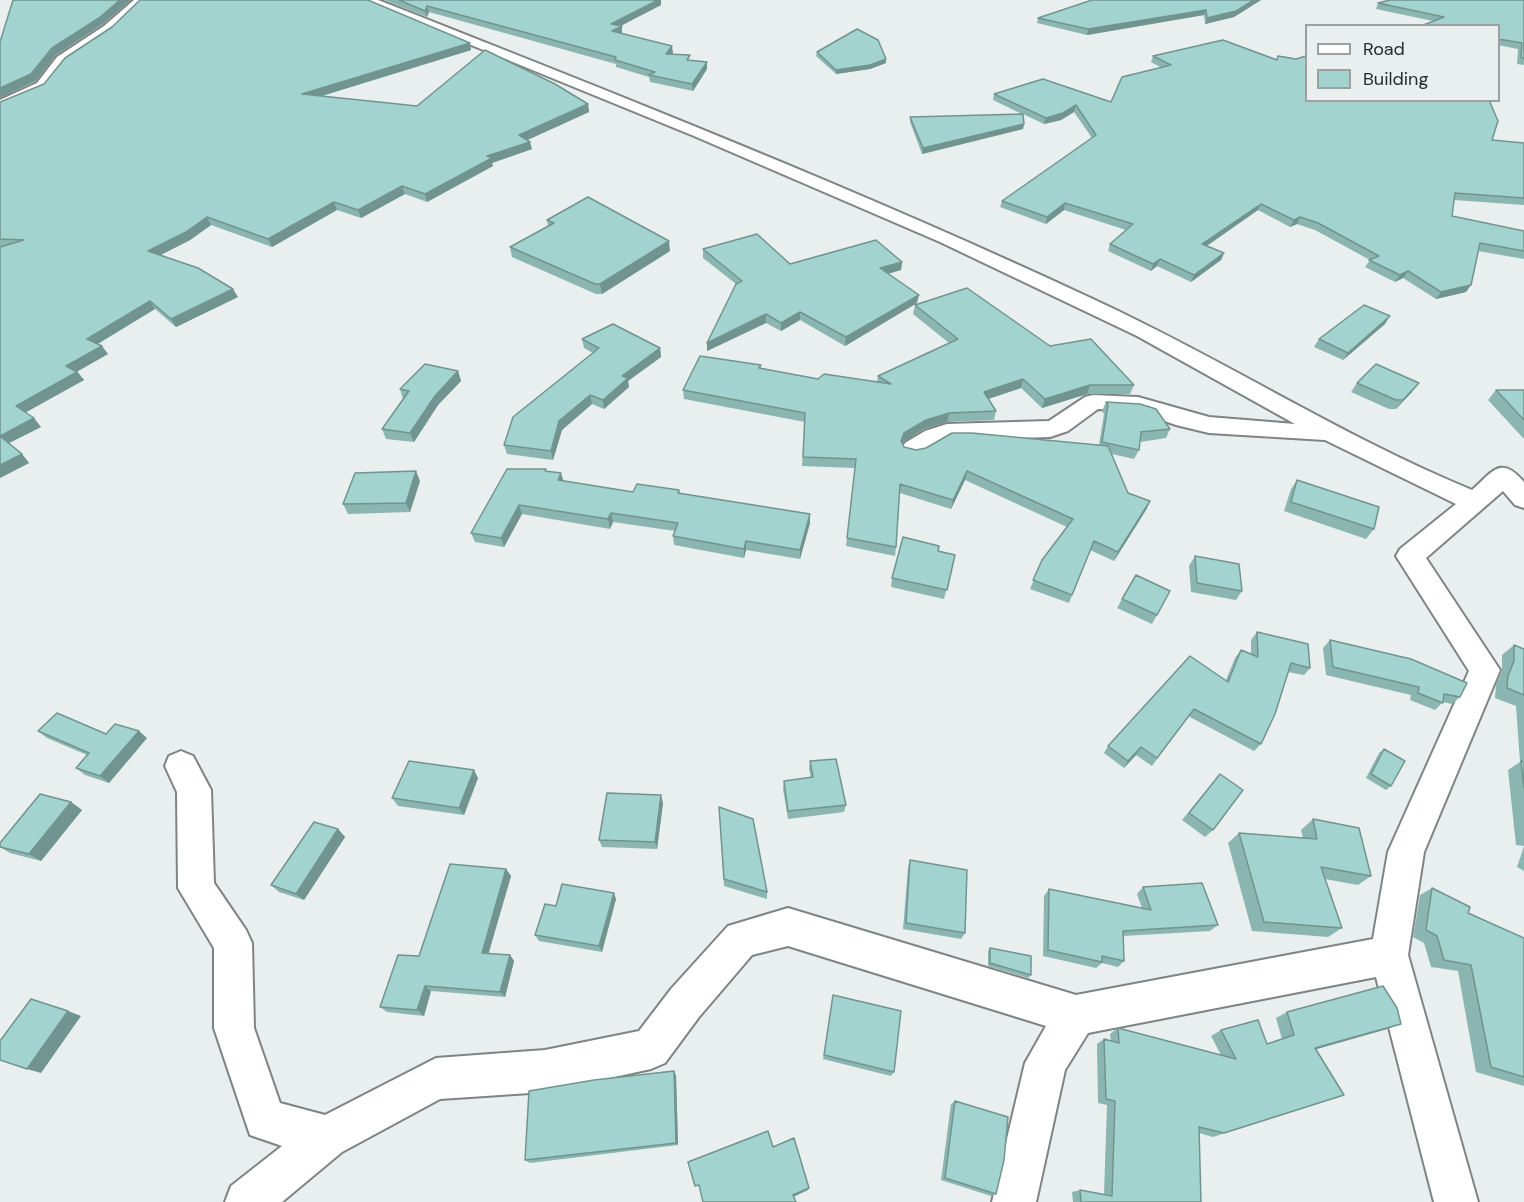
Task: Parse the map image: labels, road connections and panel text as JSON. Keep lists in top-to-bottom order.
{
  "legend": ["Road", "Building"]
}
